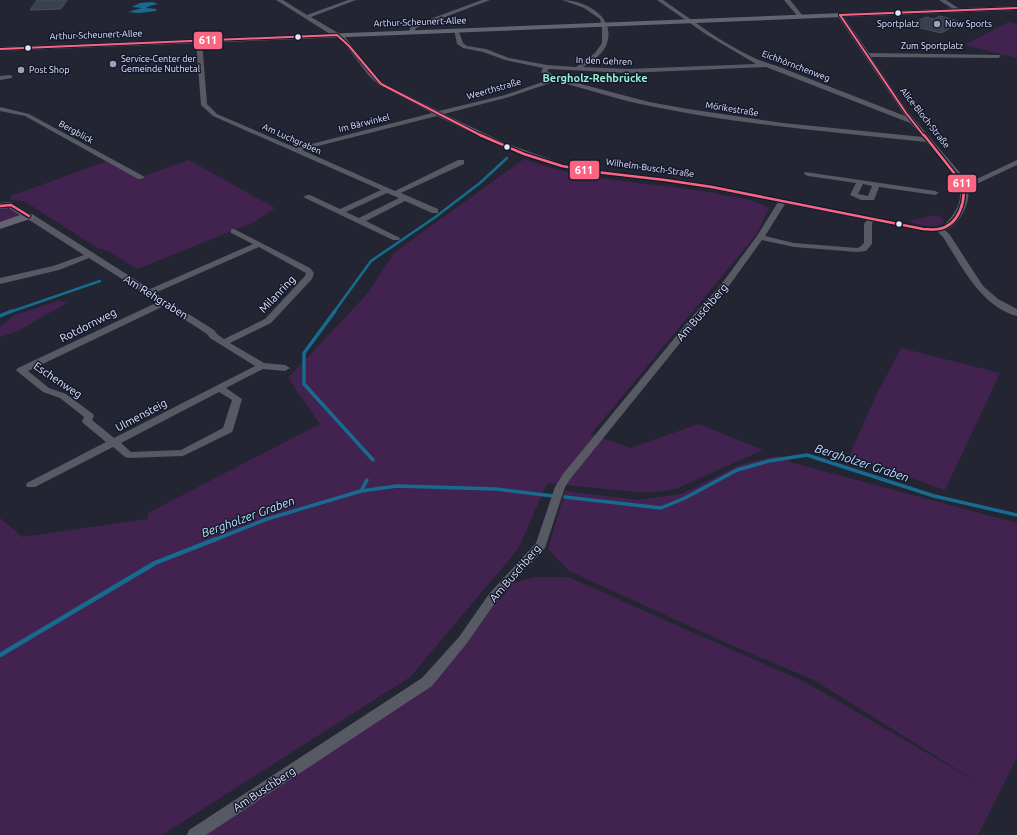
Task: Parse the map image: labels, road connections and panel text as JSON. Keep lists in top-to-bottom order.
{
  "streets": {
    "main road": ["Arthur-Scheunert-Allee", "Am Rehgraben"],
    "street": [
      "Zum Sportplatz",
      "In den Gehren",
      "Eichhörnchenweg",
      "Weerthstraße",
      "Mörikestraße",
      "Alice-Bloch-Straße",
      "Im Bärwinkel",
      "Bergblick",
      "Am Luchgraben",
      "Wilhelm-Busch-Straße",
      "Milanring",
      "Am Buschberg",
      "Rotdornweg",
      "Eschenweg",
      "Ulmensteig"
    ]
  },
  "crossings": [
    ["Arthur-Scheunert-Allee", "In den Gehren"],
    ["Arthur-Scheunert-Allee", "Eichhörnchenweg"],
    ["Arthur-Scheunert-Allee", "Alice-Bloch-Straße"],
    ["Arthur-Scheunert-Allee", "Am Luchgraben"],
    ["Arthur-Scheunert-Allee", "Wilhelm-Busch-Straße"],
    ["Zum Sportplatz", "Alice-Bloch-Straße"],
    ["In den Gehren", "Eichhörnchenweg"],
    ["Eichhörnchenweg", "Alice-Bloch-Straße"],
    ["Weerthstraße", "Mörikestraße"],
    ["Weerthstraße", "Im Bärwinkel"],
    ["Weerthstraße", "Wilhelm-Busch-Straße"],
    ["Mörikestraße", "Alice-Bloch-Straße"],
    ["Im Bärwinkel", "Am Luchgraben"],
    ["Im Bärwinkel", "Wilhelm-Busch-Straße"],
    ["Wilhelm-Busch-Straße", "Am Buschberg"],
    ["Milanring", "Am Rehgraben"],
    ["Am Rehgraben", "Rotdornweg"],
    ["Am Rehgraben", "Ulmensteig"],
    ["Rotdornweg", "Eschenweg"],
    ["Eschenweg", "Ulmensteig"]
  ],
  "districts": ["Bergholz-Rehbrücke"],
  "water": ["Bergholzer Graben"],
  "places": [
    "Sportplatz",
    "Now Sports",
    "Service-Center der Gemeinde Nuthetal",
    "Post Shop"
  ],
  "lines": ["transit line 611"]
}
